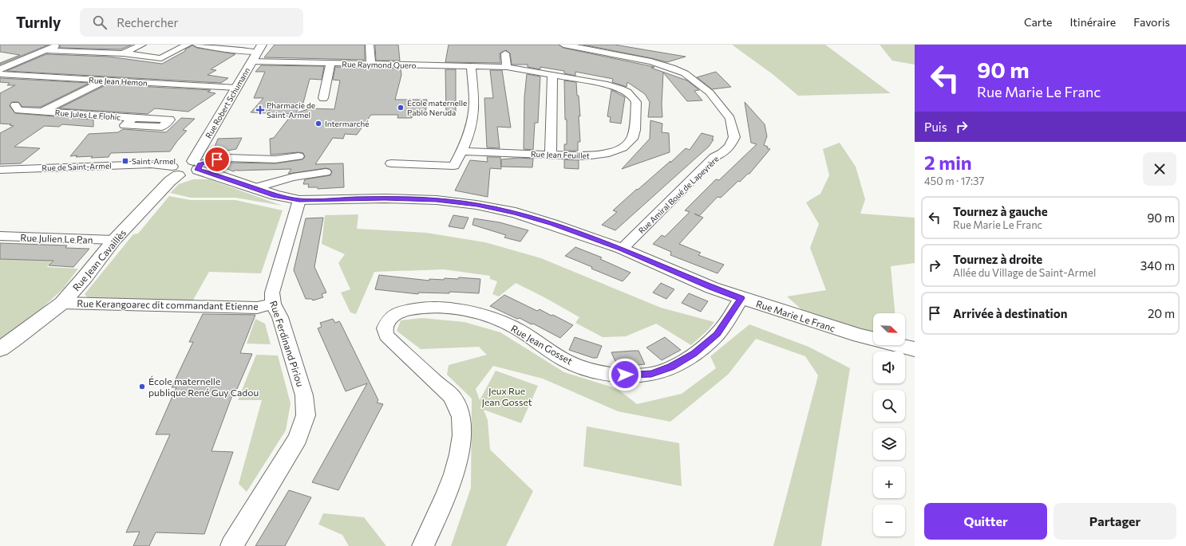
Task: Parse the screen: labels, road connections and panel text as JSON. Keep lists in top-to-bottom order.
{
  "streets": {
    "street": [
      "Rue Raymond Quero",
      "Rue Jean Hemon",
      "Rue Robert Schumann",
      "Rue Jules Le Flohic",
      "Rue Jean Feuillet",
      "Rue de Saint-Armel",
      "Rue Amiral Boué de Lapeyrère",
      "Rue Julien Le Pan",
      "Rue Jean Cavaillès",
      "Rue Kerangoarec dit commandant Etienne",
      "Rue Marie Le Franc",
      "Rue Ferdinand Piriou",
      "Rue Jean Gosset"
    ]
  },
  "crossings": [
    ["Rue Raymond Quero", "Rue Robert Schumann"],
    ["Rue Raymond Quero", "Rue Jean Feuillet"],
    ["Rue Jean Hemon", "Rue Robert Schumann"],
    ["Rue Jean Hemon", "Rue Jules Le Flohic"],
    ["Rue Robert Schumann", "Rue Marie Le Franc"],
    ["Rue de Saint-Armel", "Rue Jean Cavaillès"],
    ["Rue Amiral Boué de Lapeyrère", "Rue Marie Le Franc"],
    ["Rue Julien Le Pan", "Rue Jean Cavaillès"],
    ["Rue Jean Cavaillès", "Rue Kerangoarec dit commandant Etienne"],
    ["Rue Kerangoarec dit commandant Etienne", "Rue Ferdinand Piriou"],
    ["Rue Marie Le Franc", "Rue Ferdinand Piriou"],
    ["Rue Marie Le Franc", "Rue Jean Gosset"]
  ],
  "parks": ["Jeux Rue Jean Gosset"],
  "places": {
    "other": ["École maternelle Pablo Neruda", "Intermarché", "École maternelle publique René Guy Cadou"],
    "health": ["Pharmacie de Saint-Armel"],
    "transit": ["Saint-Armel"]
  },
  "north": "bottom right",
  "page": {
    "header": "Turnly",
    "search": "Rechercher",
    "nav": ["Carte", "Itinéraire", "Favoris"],
    "turn": ["90 m", "Rue Marie Le Franc"],
    "then": "Puis",
    "heading": ["2 min", "450 m · 17:37"],
    "list": [
      {
        "name": "Tournez à gauche",
        "note": "Rue Marie Le Franc",
        "value": "90 m"
      },
      {
        "name": "Tournez à droite",
        "note": "Allée du Village de Saint-Armel",
        "value": "340 m"
      },
      {
        "name": "Arrivée à destination",
        "value": "20 m"
      }
    ],
    "map_buttons": ["+", "−"],
    "buttons": ["Quitter", "Partager"]
  }
}
